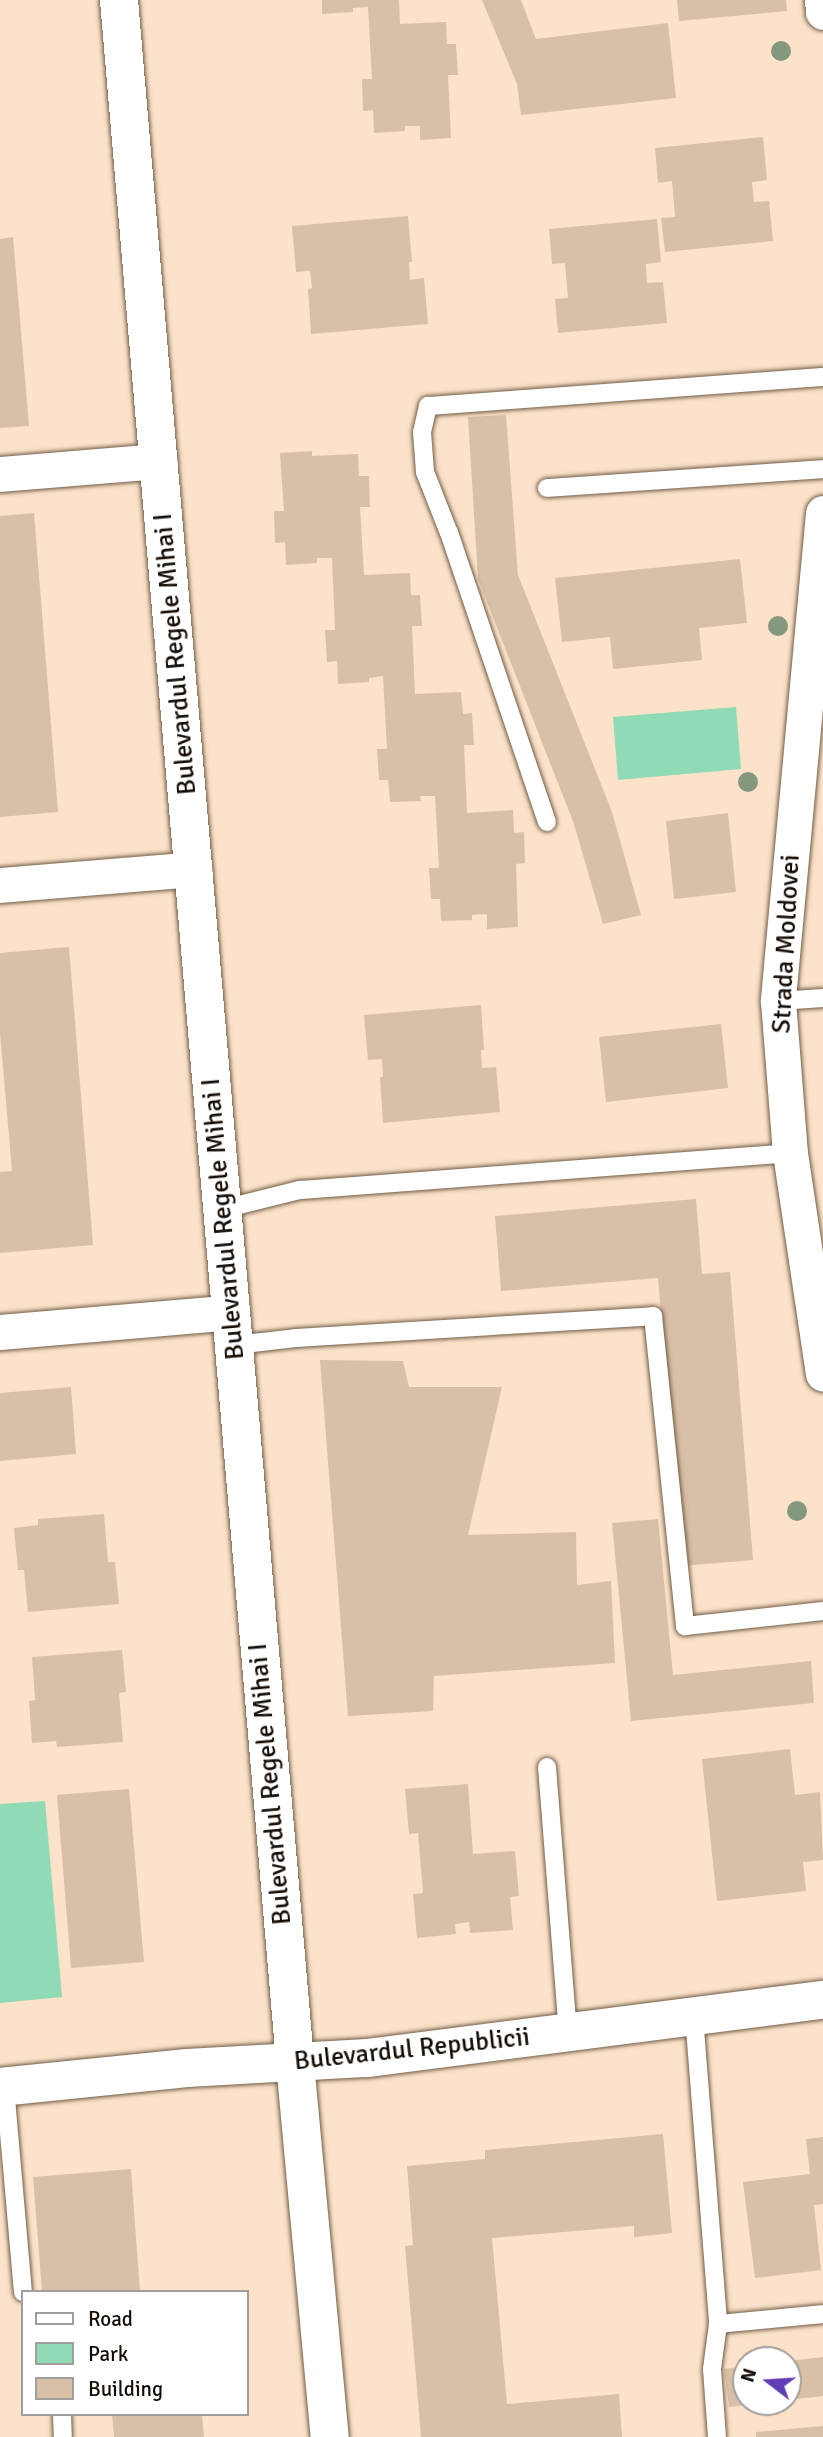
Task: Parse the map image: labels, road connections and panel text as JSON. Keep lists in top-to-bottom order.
{
  "streets": {
    "main road": ["Bulevardul Regele Mihai I", "Bulevardul Republicii"],
    "street": ["Strada Moldovei"]
  },
  "crossings": [
    ["Bulevardul Regele Mihai I", "Bulevardul Republicii"]
  ],
  "legend": ["Road", "Park", "Building"],
  "north": "left"
}
